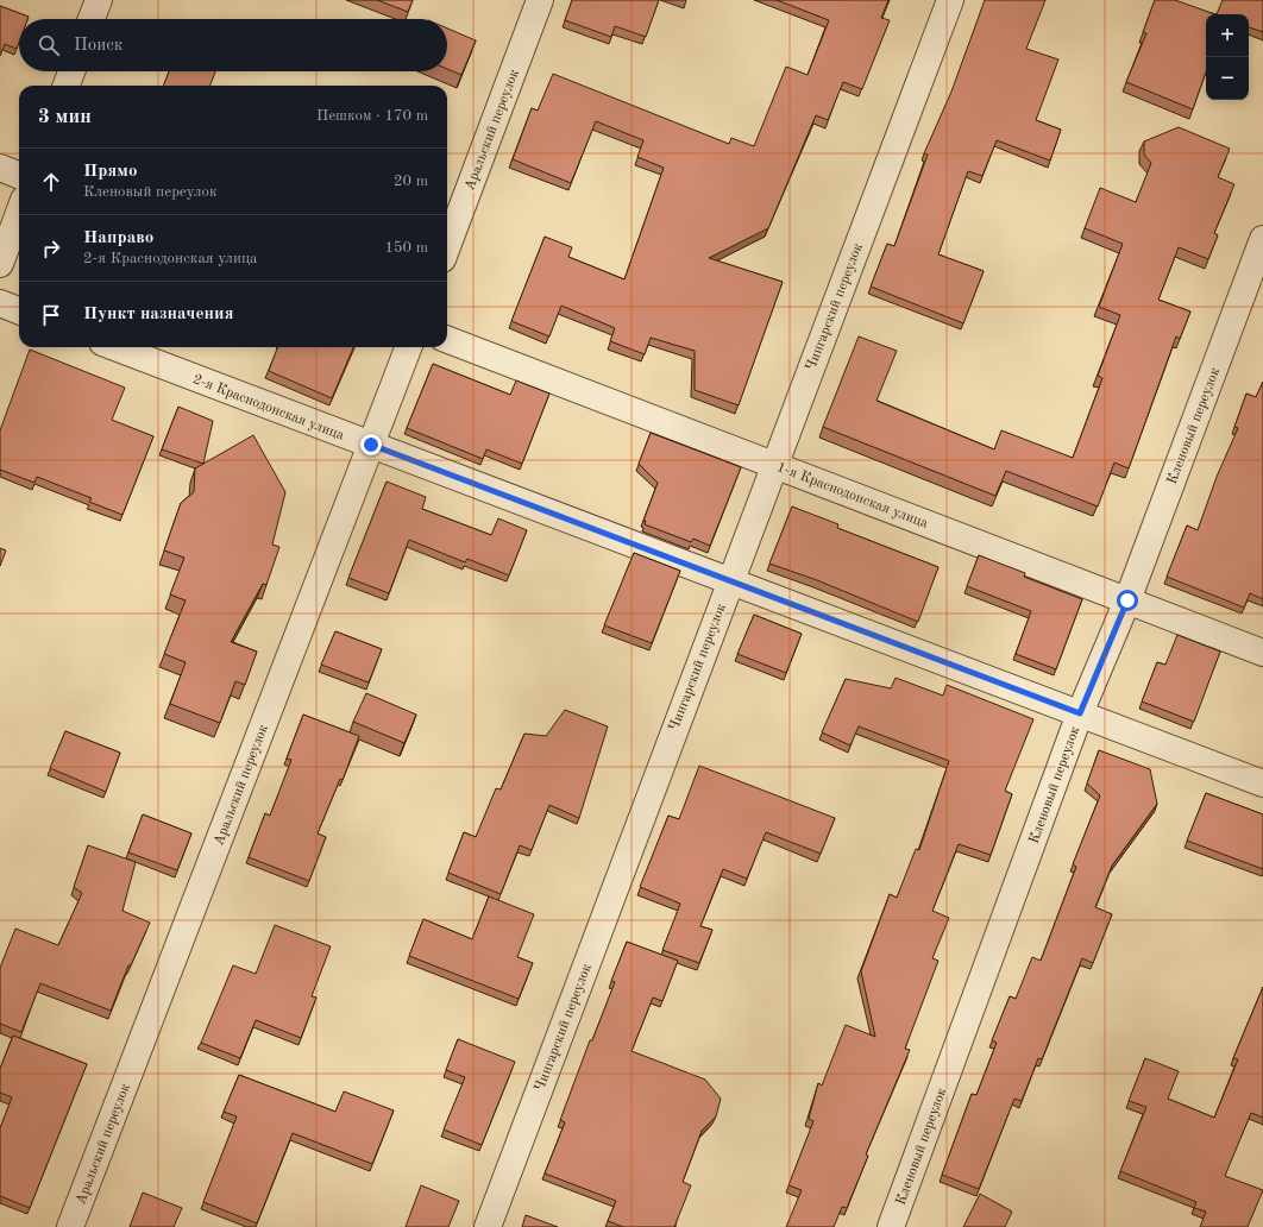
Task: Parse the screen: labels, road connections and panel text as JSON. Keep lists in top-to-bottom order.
{
  "streets": {
    "street": [
      "Аральский переулок",
      "Чингарский переулок",
      "2-я Краснодонская улица",
      "Кленовый переулок",
      "1-я Краснодонская улица"
    ]
  },
  "crossings": [
    ["Аральский переулок", "2-я Краснодонская улица"],
    ["Чингарский переулок", "2-я Краснодонская улица"],
    ["Чингарский переулок", "1-я Краснодонская улица"],
    ["2-я Краснодонская улица", "Кленовый переулок"],
    ["Кленовый переулок", "1-я Краснодонская улица"]
  ],
  "page": {
    "map_buttons": ["+", "−"],
    "search": "Поиск",
    "heading": ["3 мин", "Пешком · 170 m"],
    "list": [
      ["Прямо", "Кленовый переулок", "20 m"],
      ["Направо", "2-я Краснодонская улица", "150 m"],
      "Пункт назначения"
    ]
  }
}
